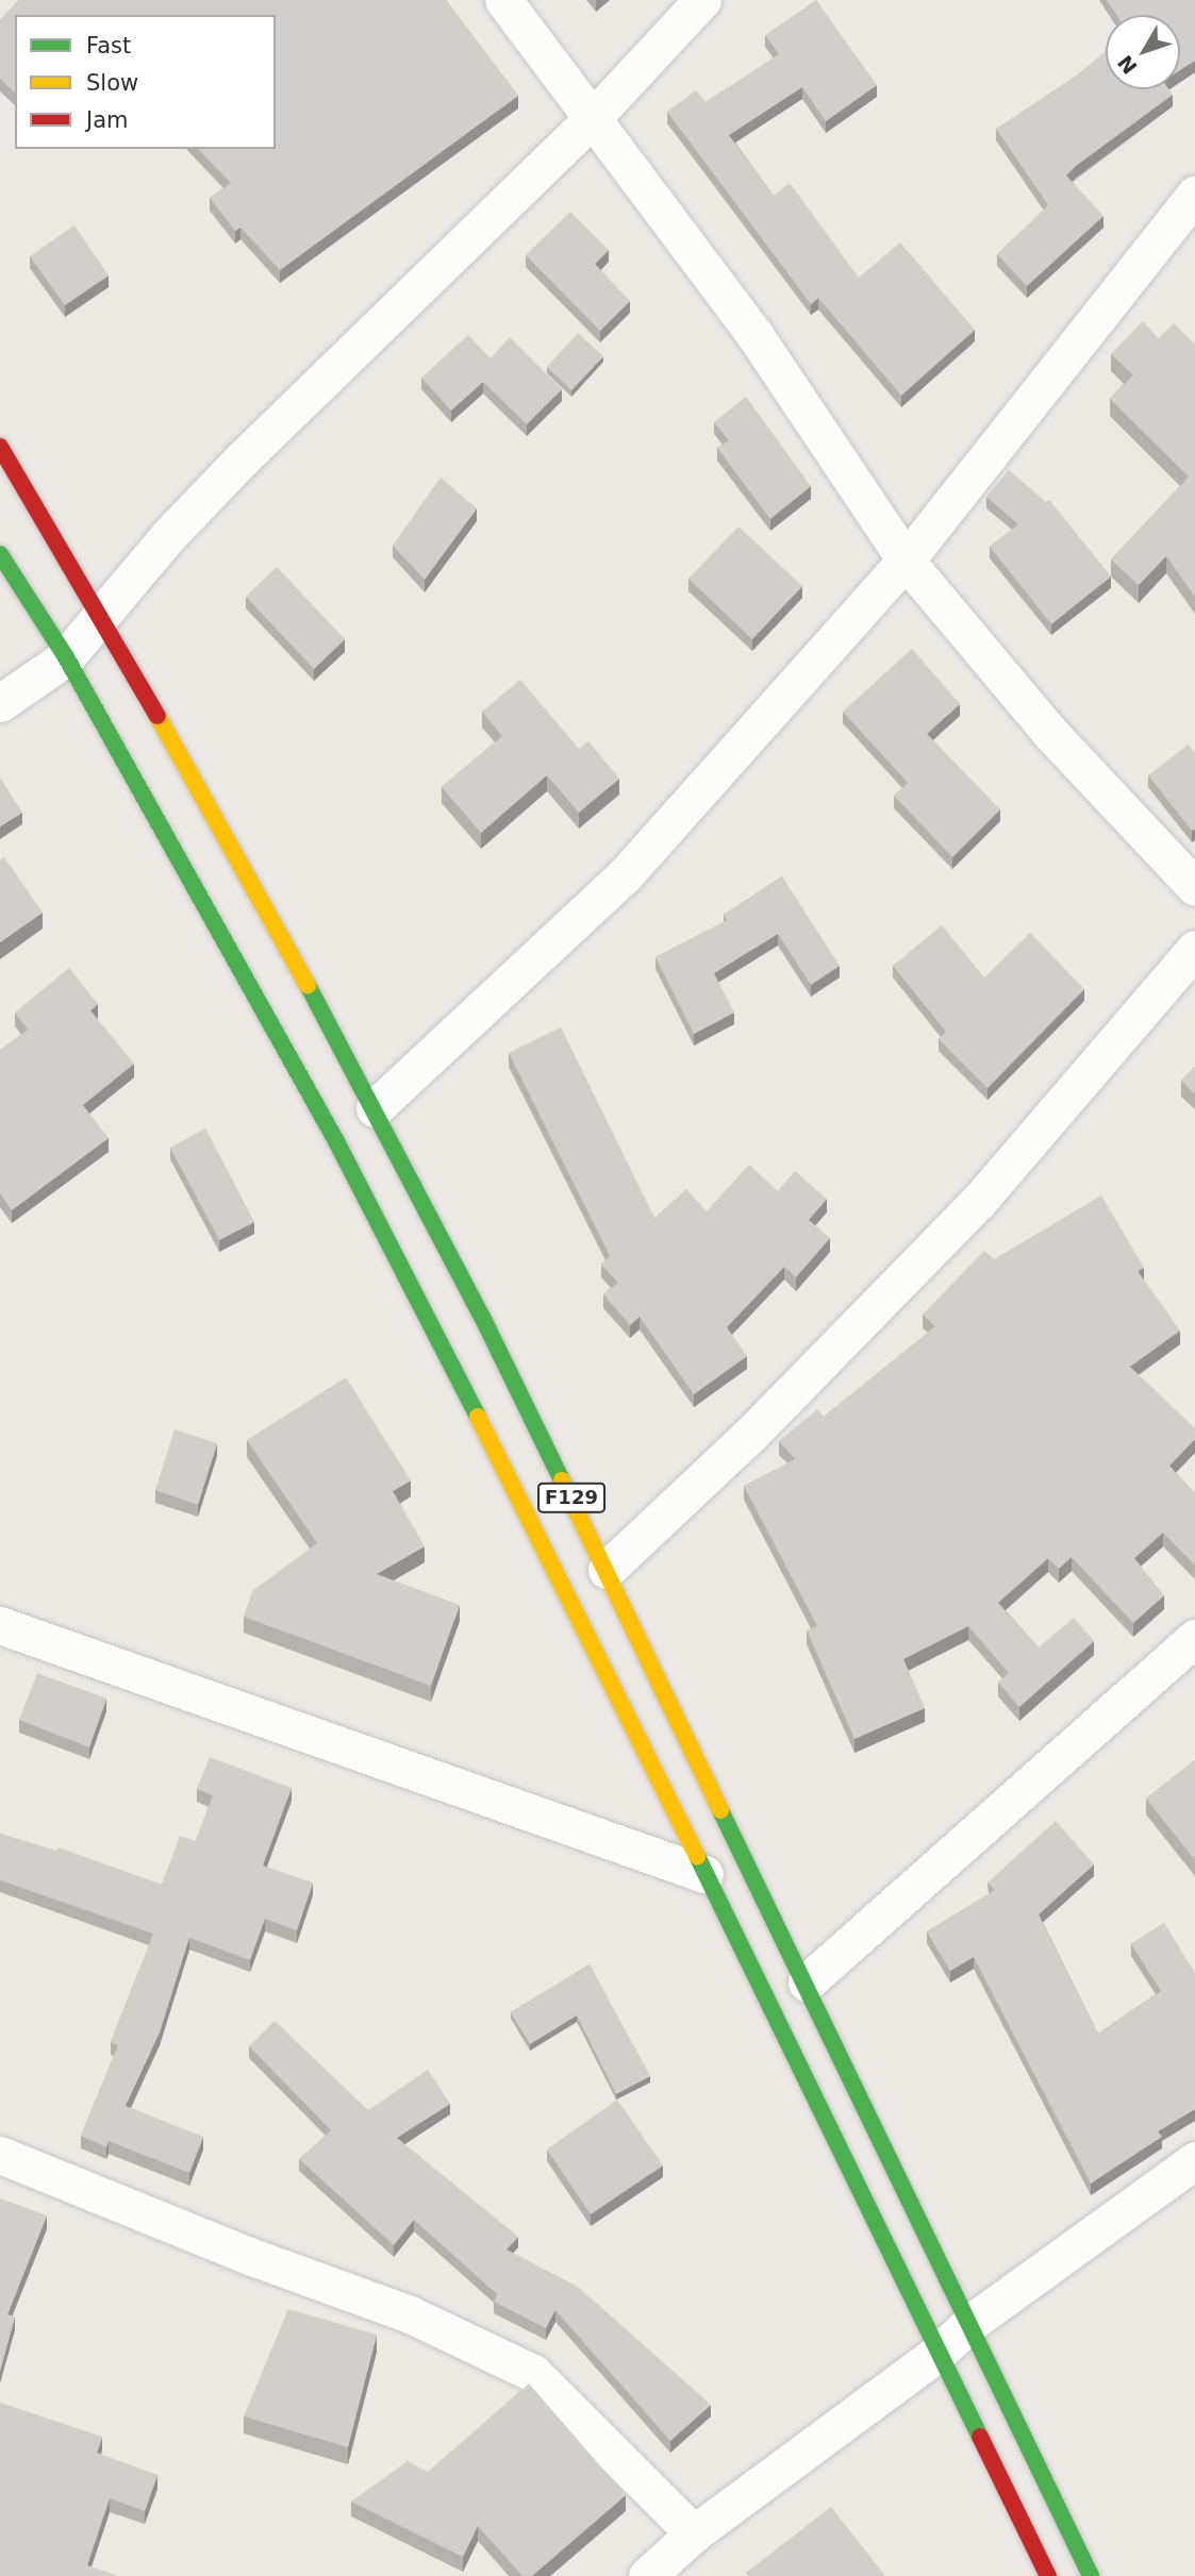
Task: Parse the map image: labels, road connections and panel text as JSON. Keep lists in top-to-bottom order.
{
  "streets": {
    "main road": ["F129"]
  },
  "legend": ["Fast", "Slow", "Jam"],
  "north": "bottom left"
}
